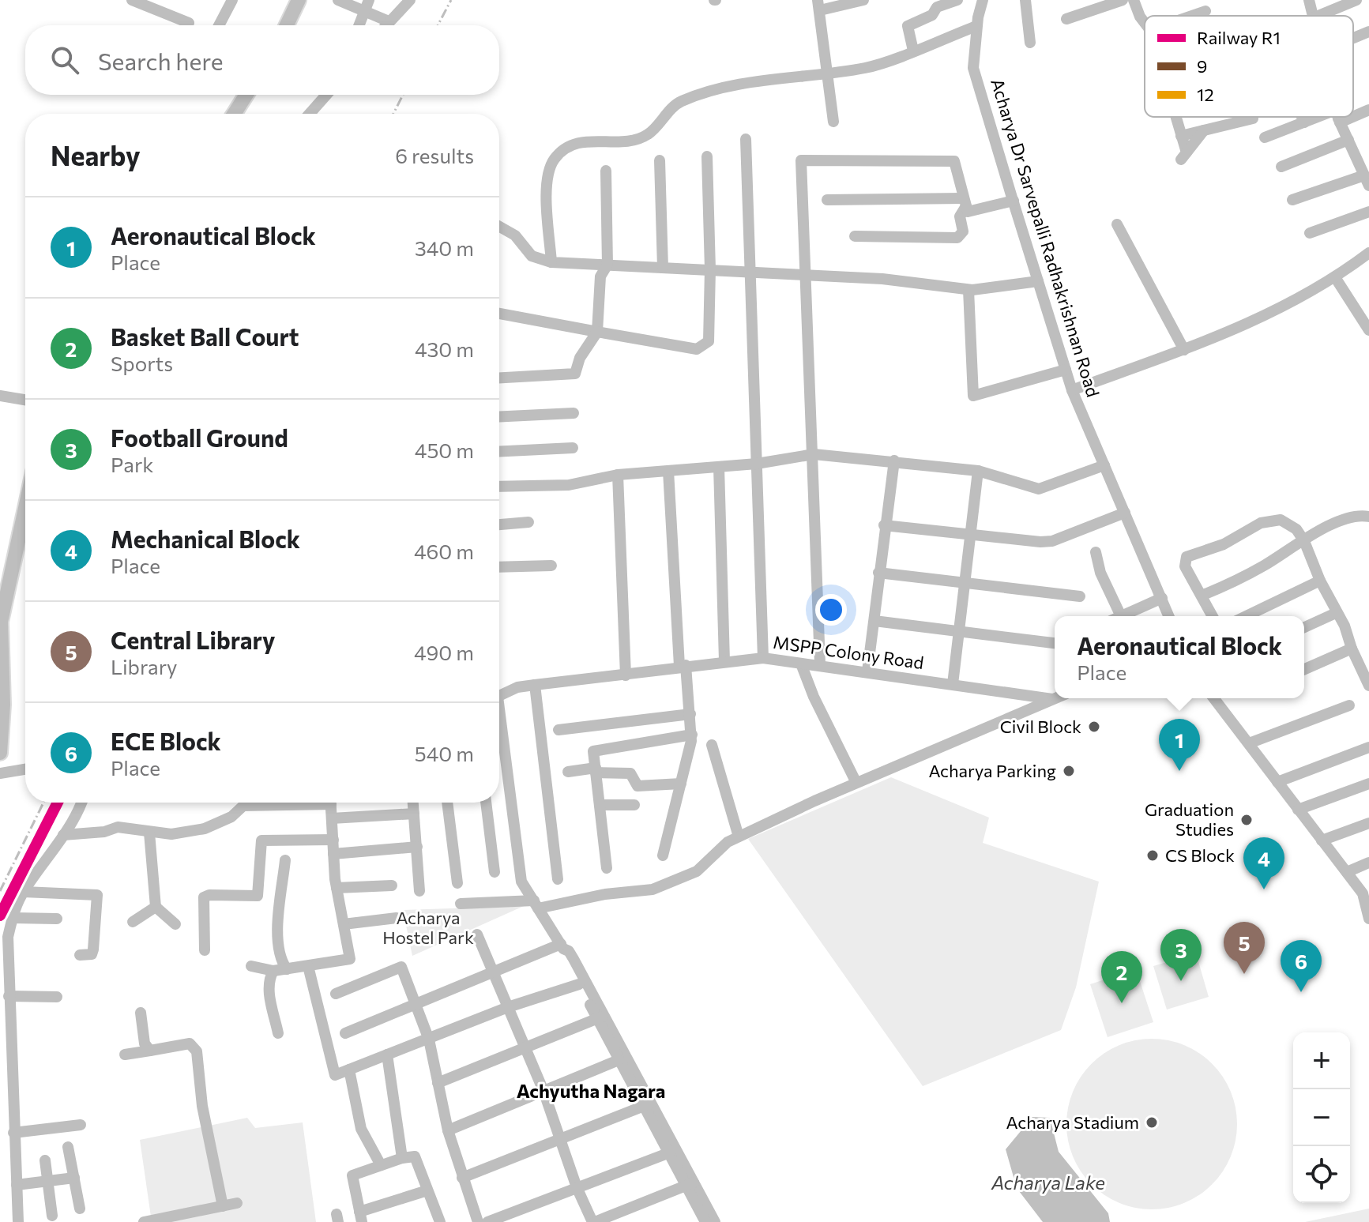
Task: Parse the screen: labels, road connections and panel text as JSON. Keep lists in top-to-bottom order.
{
  "streets": {
    "street": ["Acharya Dr Sarvepalli Radhakrishnan Road", "MSPP Colony Road"]
  },
  "districts": ["Achyutha Nagara"],
  "water": ["Acharya Lake"],
  "parks": ["Acharya Hostel Park"],
  "places": [
    "Civil Block",
    "Acharya Parking",
    "Graduation Studies",
    "CS Block",
    "Acharya Stadium"
  ],
  "lines": ["rail line R1"],
  "legend": ["Railway R1", "9", "12"],
  "page": {
    "search": "Search here",
    "heading": ["Nearby", "6 results"],
    "list": [
      {
        "mark": "1",
        "name": "Aeronautical Block",
        "note": "Place",
        "value": "340 m"
      },
      {
        "mark": "2",
        "name": "Basket Ball Court",
        "note": "Sports",
        "value": "430 m"
      },
      {
        "mark": "3",
        "name": "Football Ground",
        "note": "Park",
        "value": "450 m"
      },
      {
        "mark": "4",
        "name": "Mechanical Block",
        "note": "Place",
        "value": "460 m"
      },
      {
        "mark": "5",
        "name": "Central Library",
        "note": "Library",
        "value": "490 m"
      },
      {
        "mark": "6",
        "name": "ECE Block",
        "note": "Place",
        "value": "540 m"
      }
    ],
    "popup": ["Aeronautical Block", "Place"],
    "pins": [
      "1",
      "4",
      "5",
      "3",
      "6",
      "2"
    ],
    "map_buttons": ["+", "−"]
  }
}
